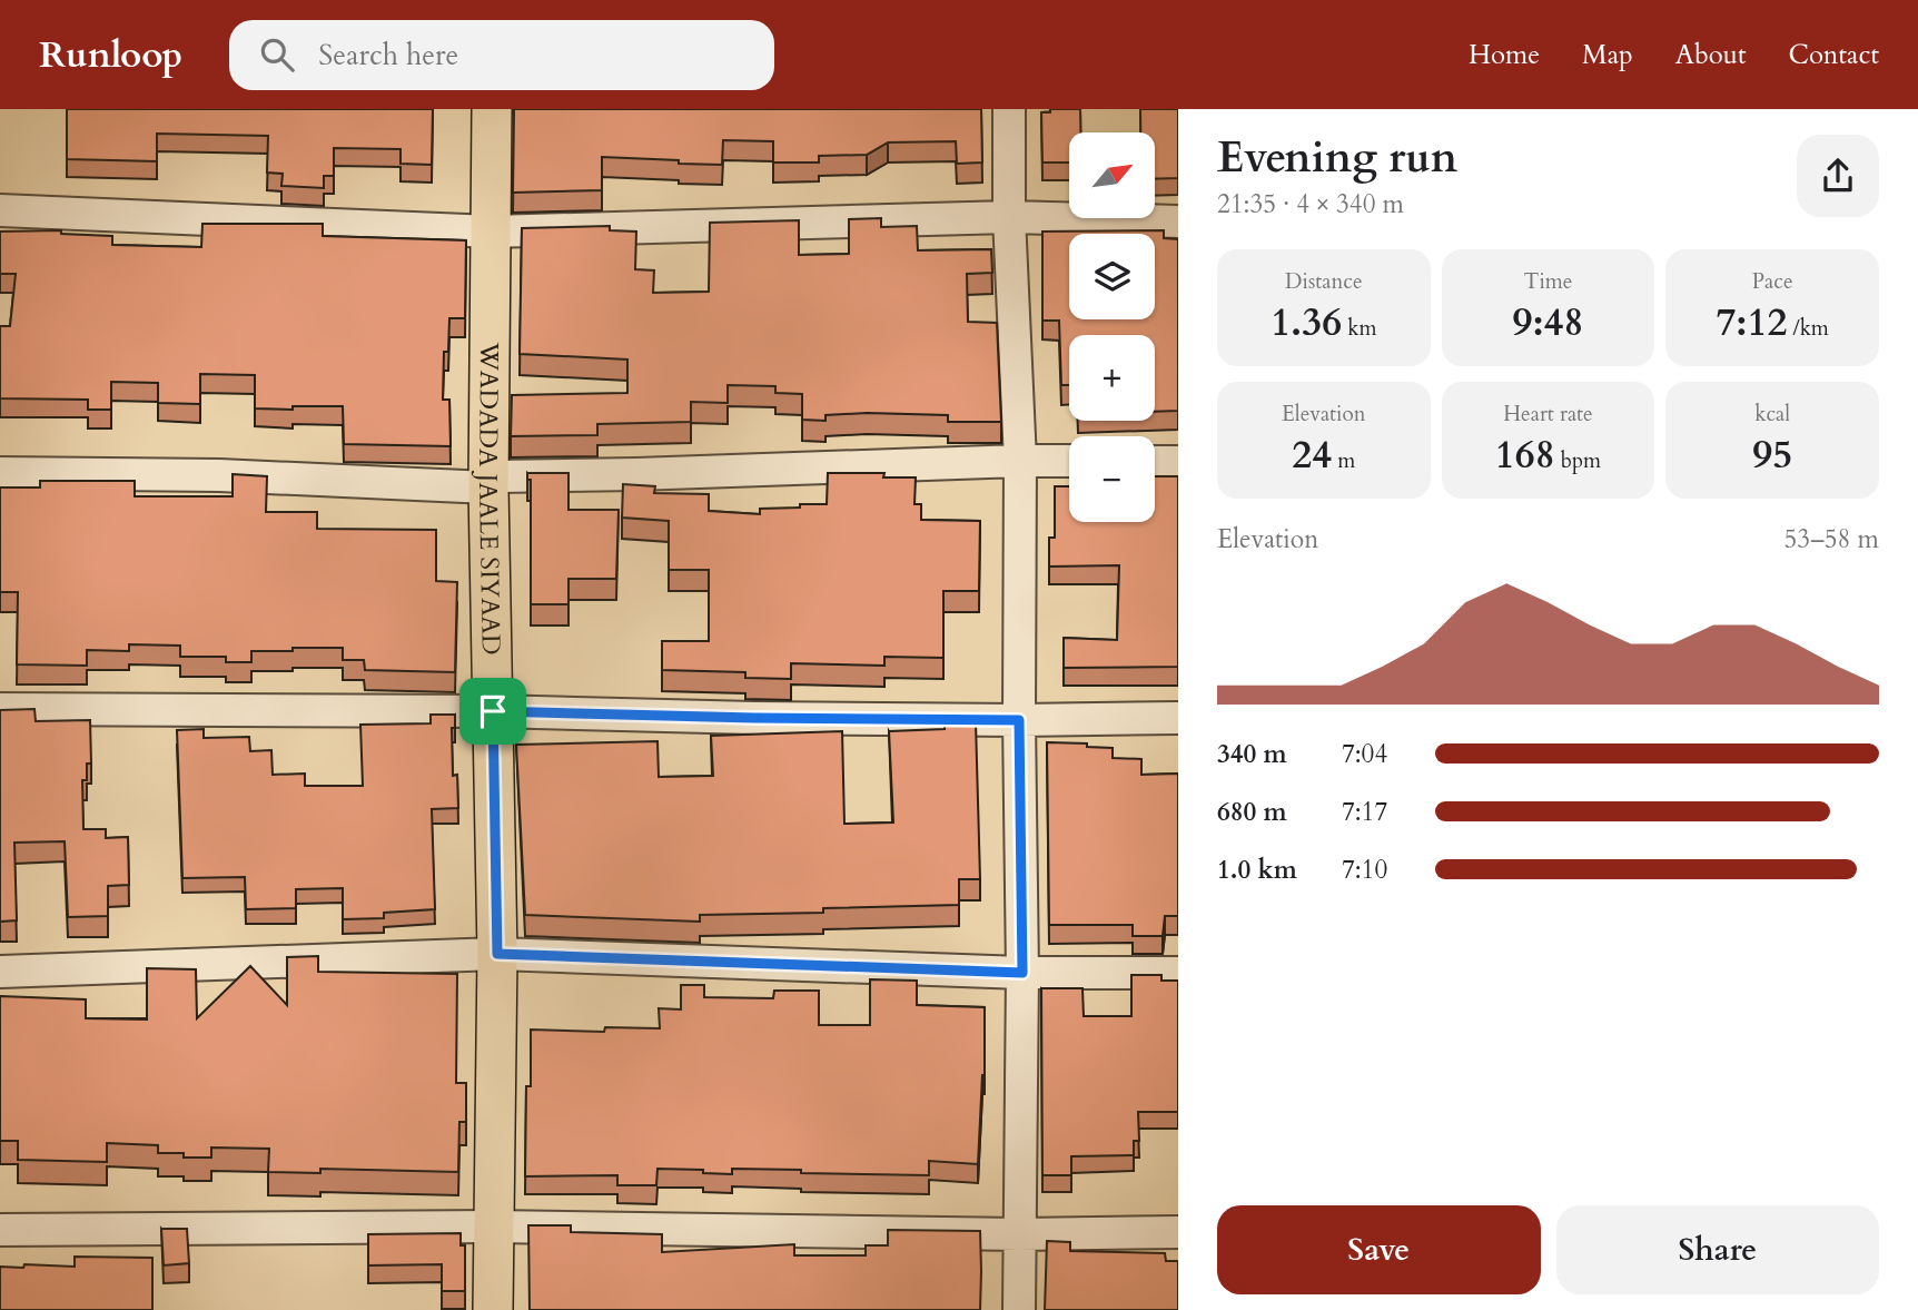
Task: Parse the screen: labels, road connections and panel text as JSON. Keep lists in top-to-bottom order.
{
  "streets": {
    "main road": ["WADADA JAALE SIYAAD"]
  },
  "north": "top right",
  "page": {
    "header": "Runloop",
    "search": "Search here",
    "nav": [
      "Home",
      "Map",
      "About",
      "Contact"
    ],
    "heading": ["Evening run", "21:35 · 4 × 340 m"],
    "map_buttons": ["+", "−"],
    "stats": [
      ["Distance", "1.36 km"],
      ["Time", "9:48"],
      ["Pace", "7:12 /km"],
      ["Elevation", "24 m"],
      ["Heart rate", "168 bpm"],
      ["kcal", "95"]
    ],
    "chart": ["Elevation", "53–58 m"],
    "list": [
      {
        "name": "340 m",
        "note": "7:04"
      },
      {
        "name": "680 m",
        "note": "7:17"
      },
      {
        "name": "1.0 km",
        "note": "7:10"
      }
    ],
    "buttons": ["Save", "Share"]
  }
}
